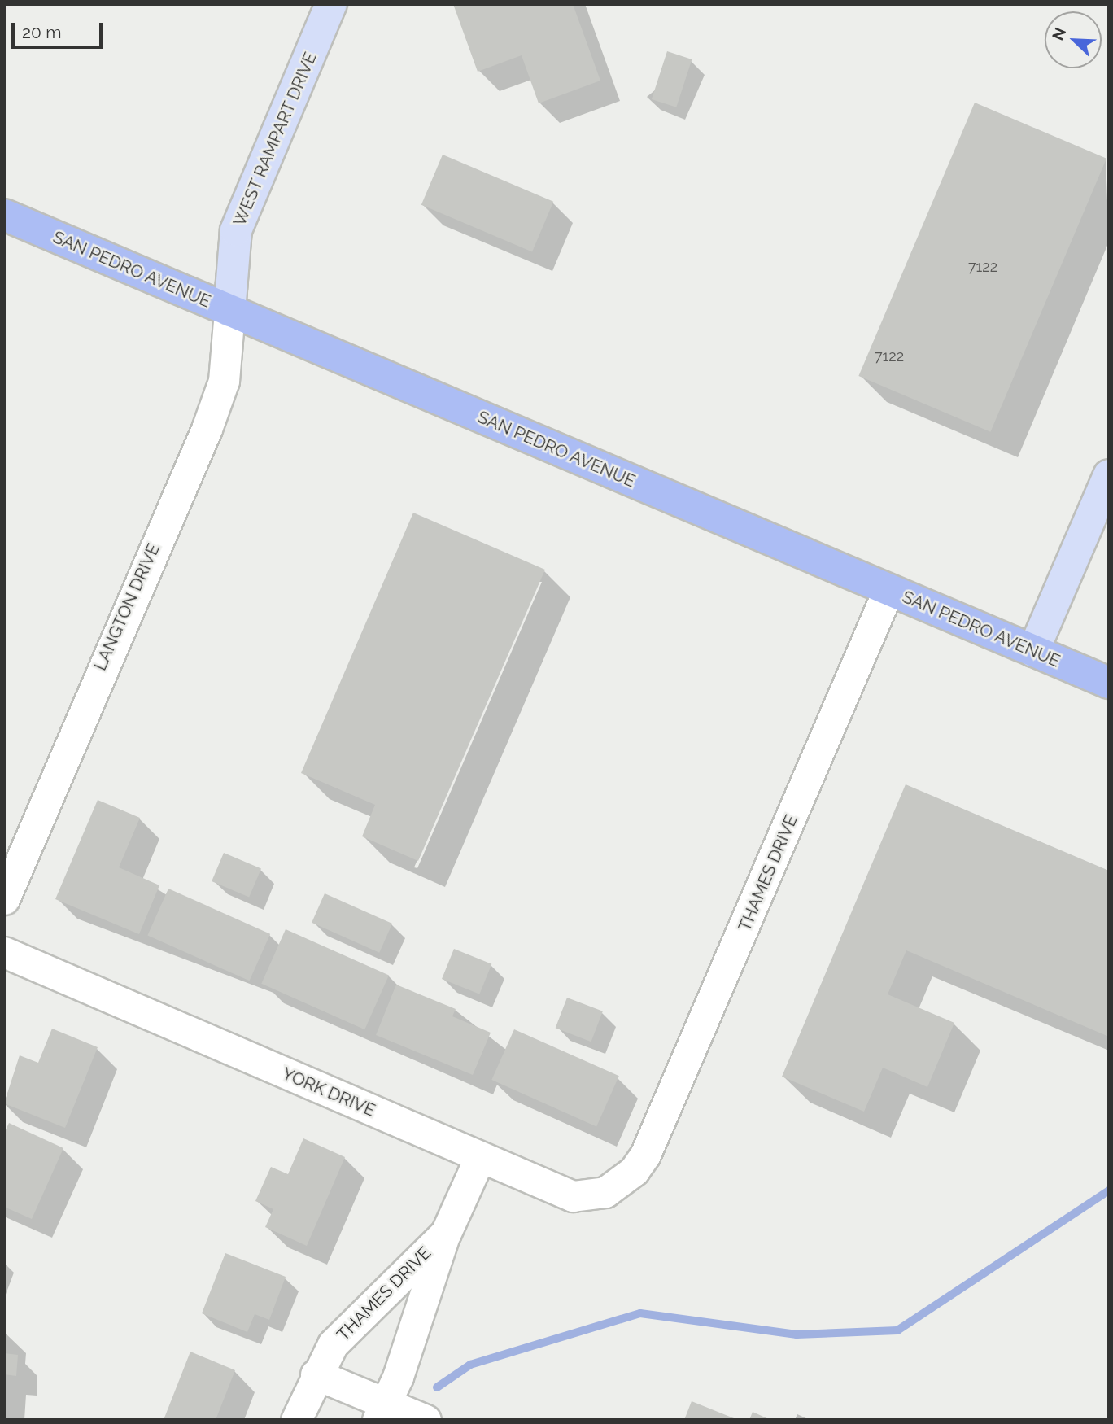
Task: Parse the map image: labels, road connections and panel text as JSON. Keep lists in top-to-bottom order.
{
  "streets": {
    "main road": ["SAN PEDRO AVENUE"],
    "street": [
      "WEST RAMPART DRIVE",
      "LANGTON DRIVE",
      "THAMES DRIVE",
      "YORK DRIVE"
    ]
  },
  "crossings": [
    ["WEST RAMPART DRIVE", "SAN PEDRO AVENUE"],
    ["WEST RAMPART DRIVE", "LANGTON DRIVE"],
    ["SAN PEDRO AVENUE", "LANGTON DRIVE"],
    ["SAN PEDRO AVENUE", "THAMES DRIVE"],
    ["THAMES DRIVE", "YORK DRIVE"]
  ],
  "house_numbers": ["7122", "7122"],
  "scale_bar": "20 m",
  "north": "top left"
}
